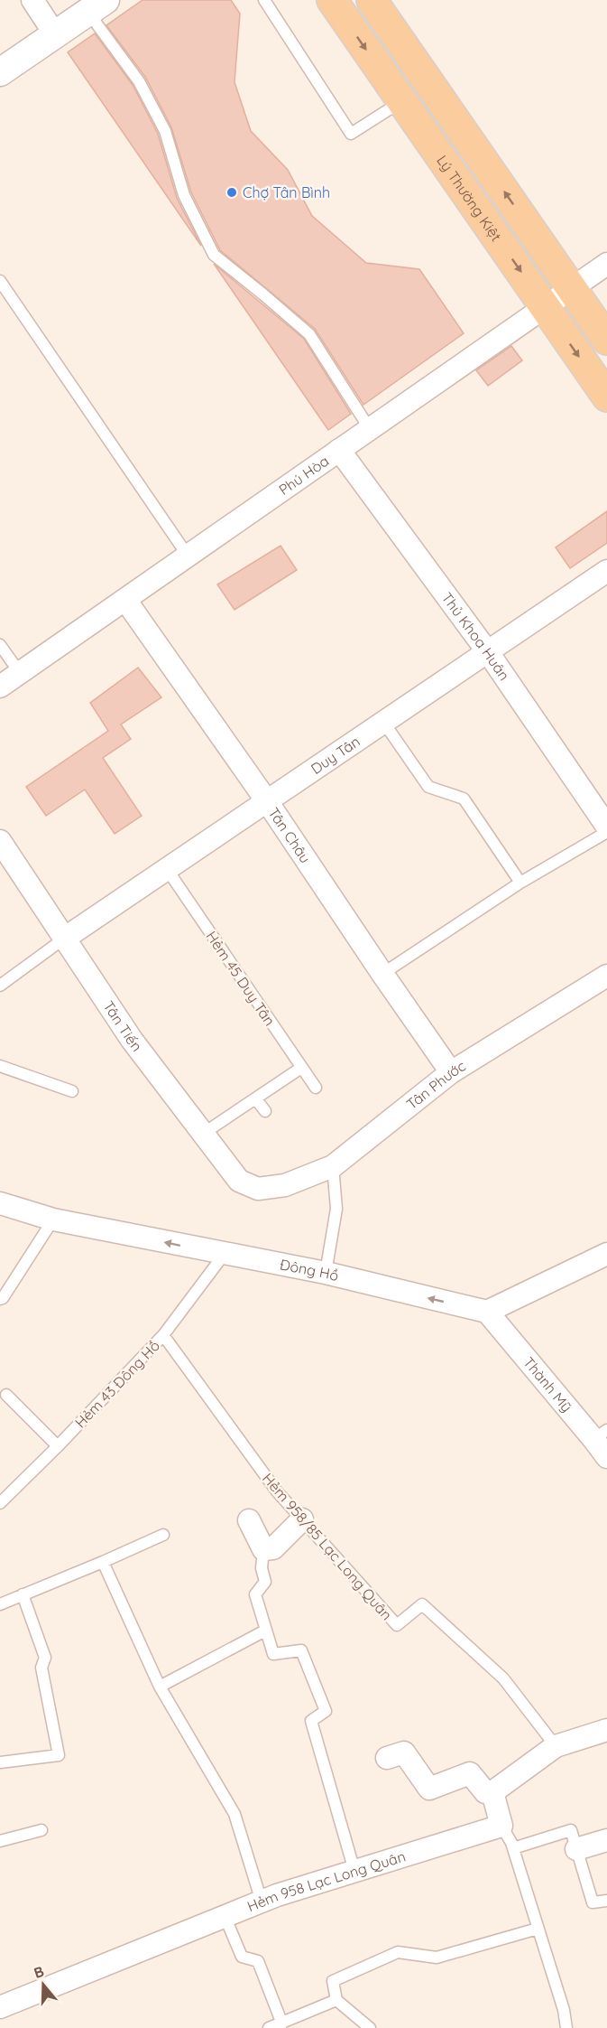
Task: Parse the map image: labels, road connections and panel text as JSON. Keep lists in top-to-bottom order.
{
  "streets": {
    "main road": ["Lý Thường Kiệt"],
    "street": [
      "Phú Hòa",
      "Thủ Khoa Huân",
      "Duy Tân",
      "Tân Châu",
      "Tân Tiến",
      "Tân Phước",
      "Đông Hồ",
      "Thành Mỹ",
      "Hẻm 958 Lạc Long Quân"
    ],
    "lane": ["Hẻm 45 Duy Tân", "Hẻm 43 Đông Hồ", "Hẻm 958/85 Lạc Long Quân"]
  },
  "crossings": [
    ["Lý Thường Kiệt", "Phú Hòa"],
    ["Phú Hòa", "Thủ Khoa Huân"],
    ["Phú Hòa", "Tân Châu"],
    ["Thủ Khoa Huân", "Duy Tân"],
    ["Duy Tân", "Tân Châu"],
    ["Duy Tân", "Hẻm 45 Duy Tân"],
    ["Duy Tân", "Tân Tiến"],
    ["Tân Châu", "Tân Phước"],
    ["Tân Tiến", "Tân Phước"],
    ["Đông Hồ", "Hẻm 43 Đông Hồ"],
    ["Đông Hồ", "Thành Mỹ"],
    ["Hẻm 43 Đông Hồ", "Hẻm 958/85 Lạc Long Quân"]
  ],
  "one_way": ["Đông Hồ"],
  "places": ["Chợ Tân Bình"],
  "north": "top"
}
